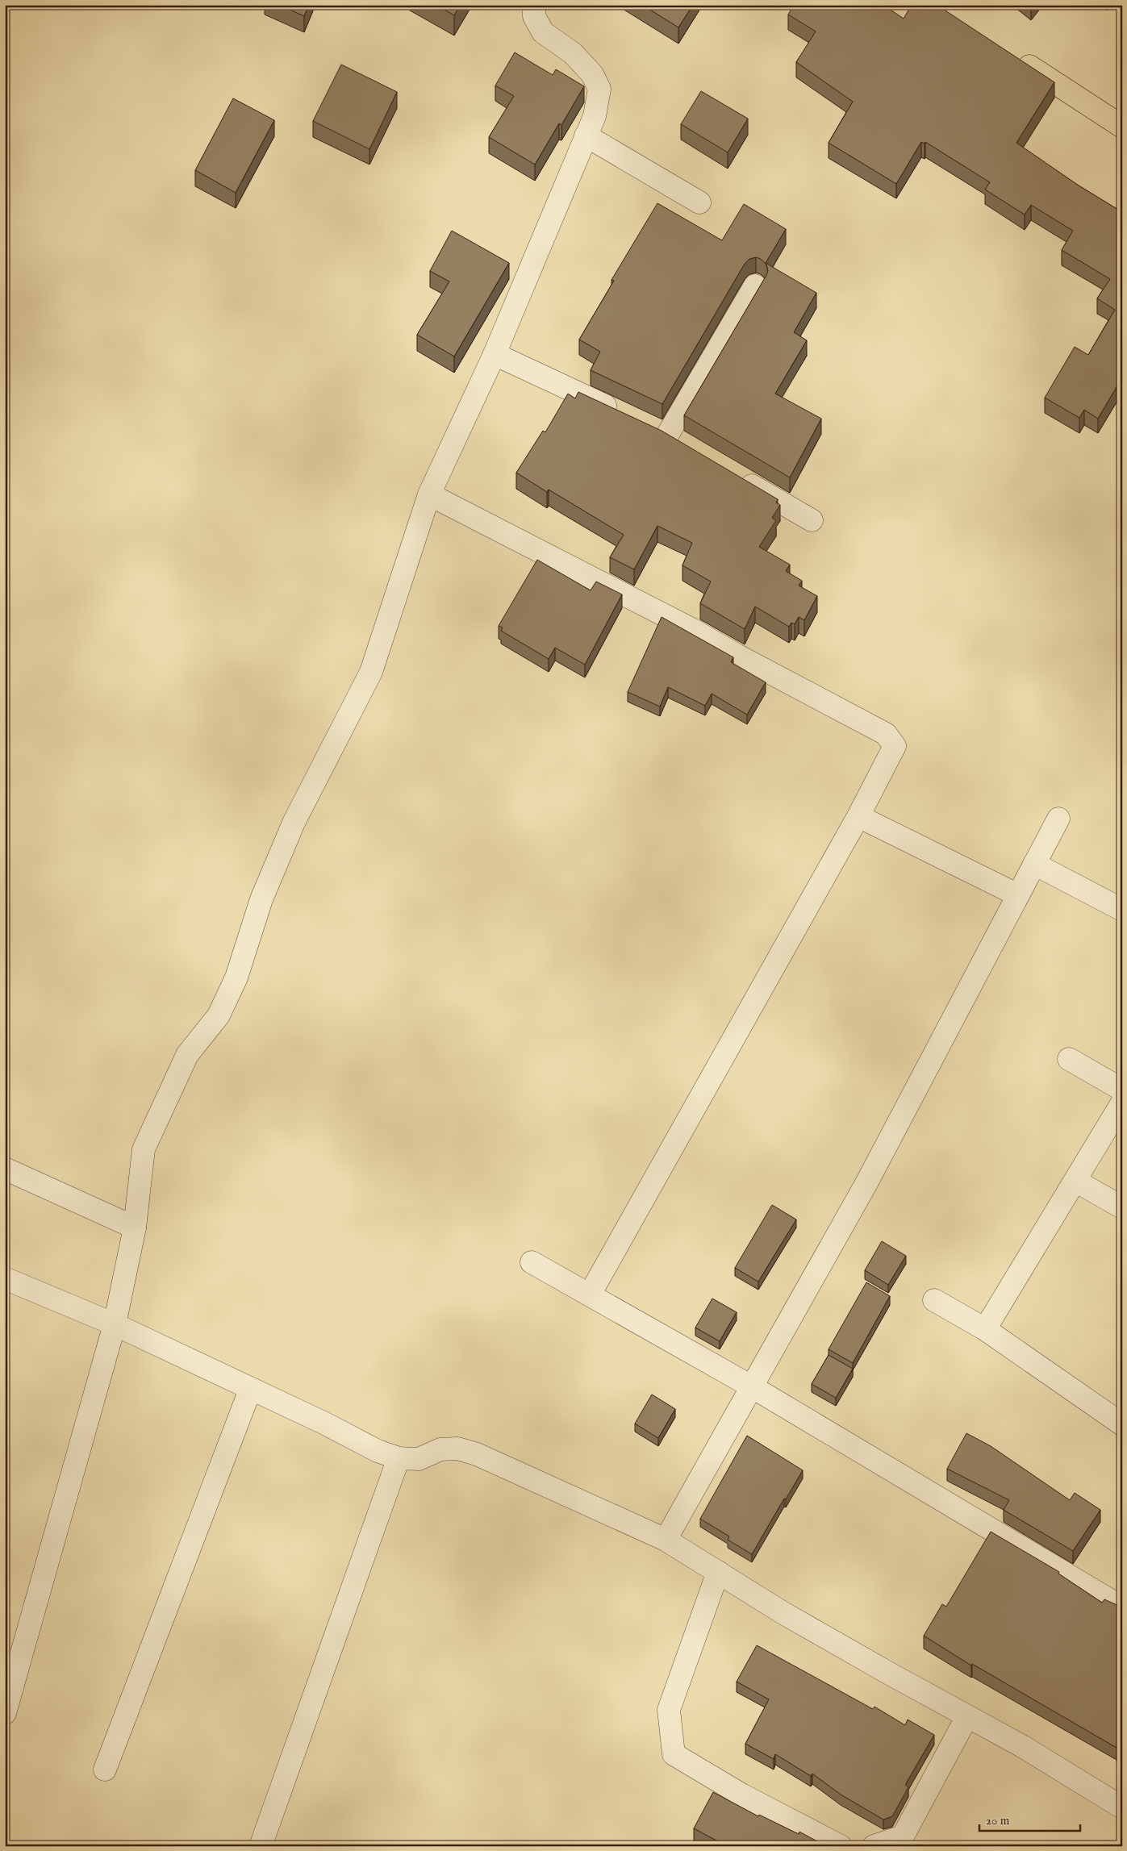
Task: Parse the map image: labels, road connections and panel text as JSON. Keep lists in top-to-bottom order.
{
  "scale_bar": "20 m"
}
